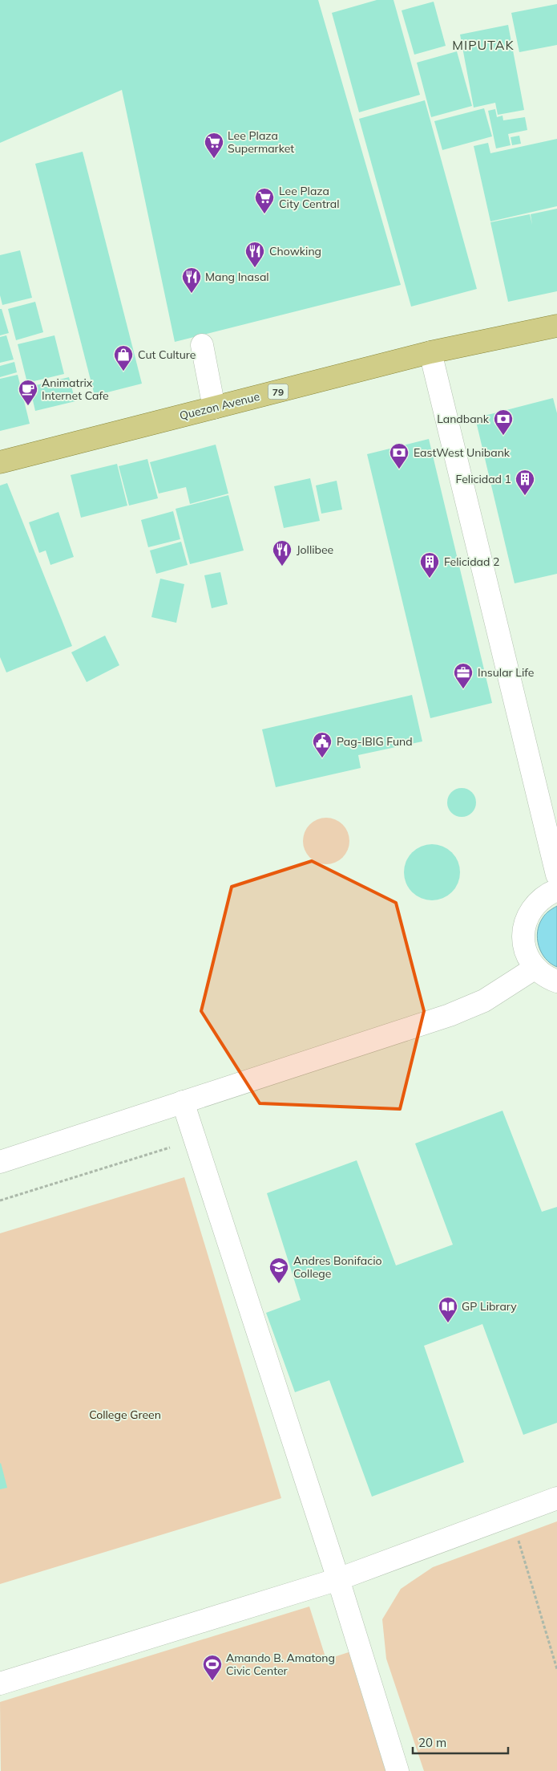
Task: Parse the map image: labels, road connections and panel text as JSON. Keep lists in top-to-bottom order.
{
  "streets": {
    "main road": ["79", "Quezon Avenue"]
  },
  "districts": ["MIPUTAK"],
  "parks": ["College Green"],
  "places": {
    "supermarket": ["Lee Plaza Supermarket", "Lee Plaza City Central"],
    "restaurant": ["Chowking", "Mang Inasal", "Jollibee"],
    "shop": ["Cut Culture"],
    "cafe": ["Animatrix Internet Cafe"],
    "bank": ["Landbank", "EastWest Unibank"],
    "building": ["Felicidad 1", "Felicidad 2"],
    "office": ["Insular Life"],
    "public building": ["Pag-IBIG Fund"],
    "school or university": ["Andres Bonifacio College"],
    "library": ["GP Library"],
    "sports": ["Amando B. Amatong Civic Center"]
  },
  "scale_bar": "20 m"
}
